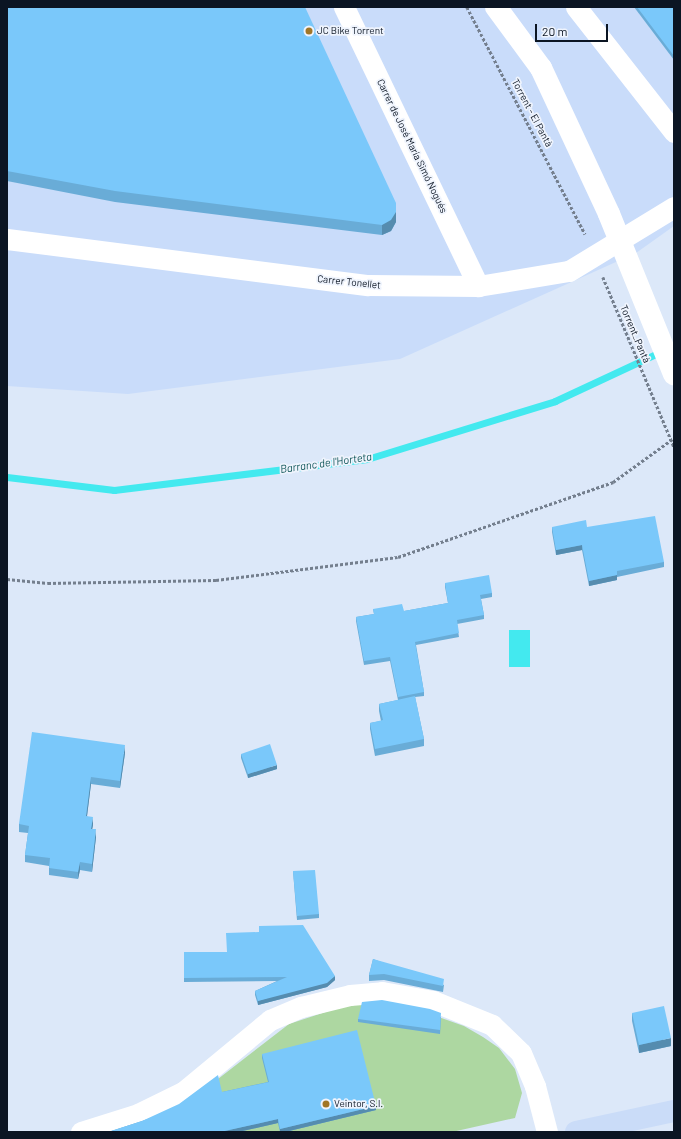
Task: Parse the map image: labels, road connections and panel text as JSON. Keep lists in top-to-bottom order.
{
  "streets": {
    "street": ["Carrer de José María Simó Nogués", "Carrer Tonellet"],
    "path": ["Torrent - El Pantà", "Torrent_Pantà"]
  },
  "crossings": [
    ["Carrer de José María Simó Nogués", "Carrer Tonellet"]
  ],
  "water": ["Barranc de l'Horteta"],
  "places": ["JC Bike Torrent", "Veintor, S.l."],
  "scale_bar": "20 m"
}
